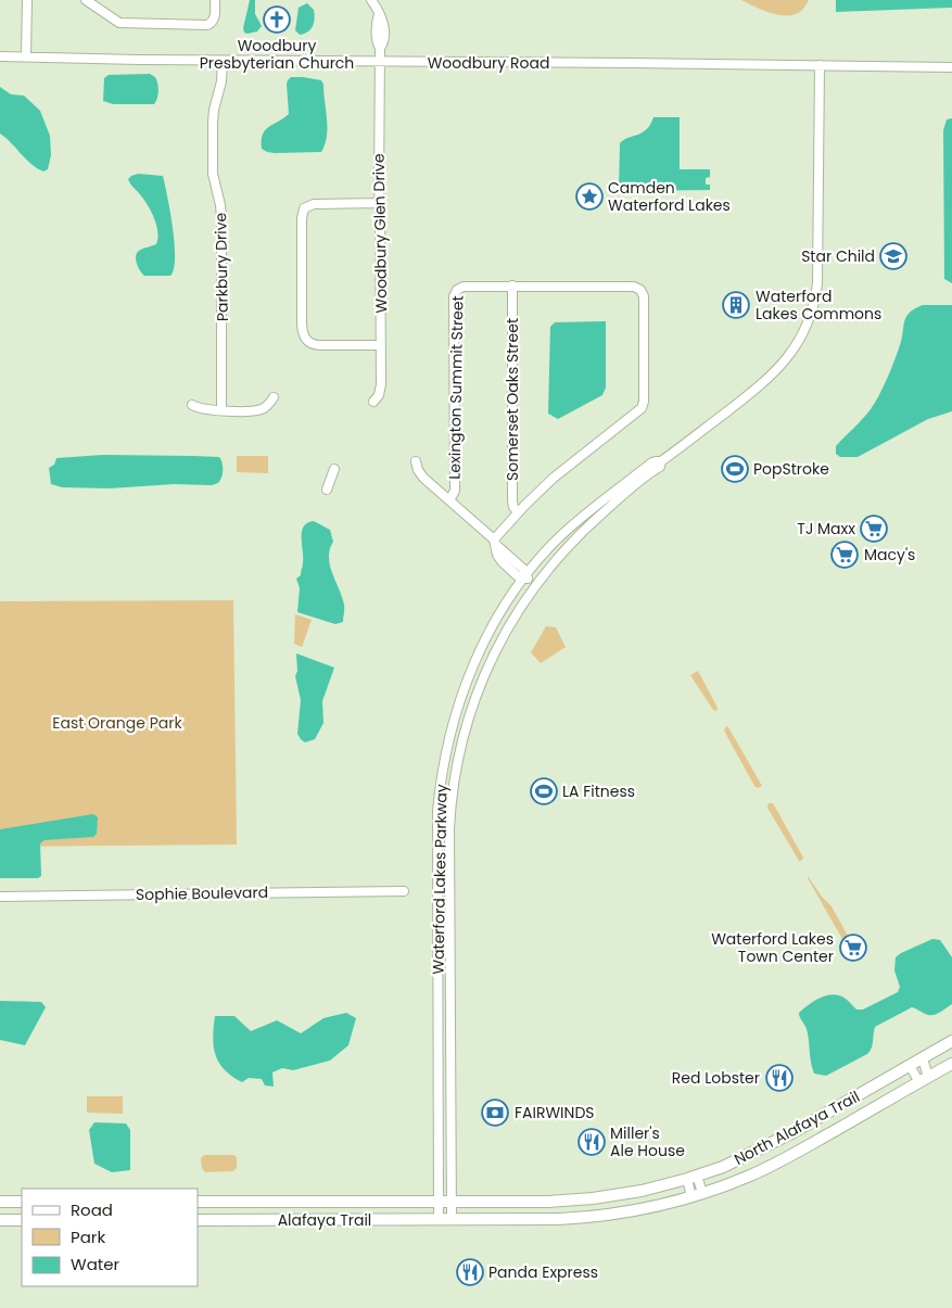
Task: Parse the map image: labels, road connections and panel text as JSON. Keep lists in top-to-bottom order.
{
  "streets": {
    "main road": ["North Alafaya Trail", "Alafaya Trail"],
    "street": [
      "Woodbury Road",
      "Woodbury Glen Drive",
      "Parkbury Drive",
      "Lexington Summit Street",
      "Somerset Oaks Street",
      "Waterford Lakes Parkway",
      "Sophie Boulevard"
    ]
  },
  "crossings": [
    ["Woodbury Road", "Woodbury Glen Drive"],
    ["Woodbury Road", "Parkbury Drive"],
    ["Woodbury Road", "Waterford Lakes Parkway"],
    ["Lexington Summit Street", "Somerset Oaks Street"],
    ["Waterford Lakes Parkway", "North Alafaya Trail"],
    ["Waterford Lakes Parkway", "Alafaya Trail"],
    ["North Alafaya Trail", "Alafaya Trail"]
  ],
  "parks": ["East Orange Park"],
  "places": {
    "church": ["Woodbury Presbyterian Church"],
    "place": ["Camden Waterford Lakes"],
    "school or university": ["Star Child"],
    "building": ["Waterford Lakes Commons"],
    "sports": ["PopStroke", "LA Fitness"],
    "supermarket": ["TJ Maxx", "Macy's", "Waterford Lakes Town Center"],
    "restaurant": ["Red Lobster", "Miller's Ale House", "Panda Express"],
    "bank": ["FAIRWINDS"]
  },
  "legend": ["Road", "Park", "Water"]
}
